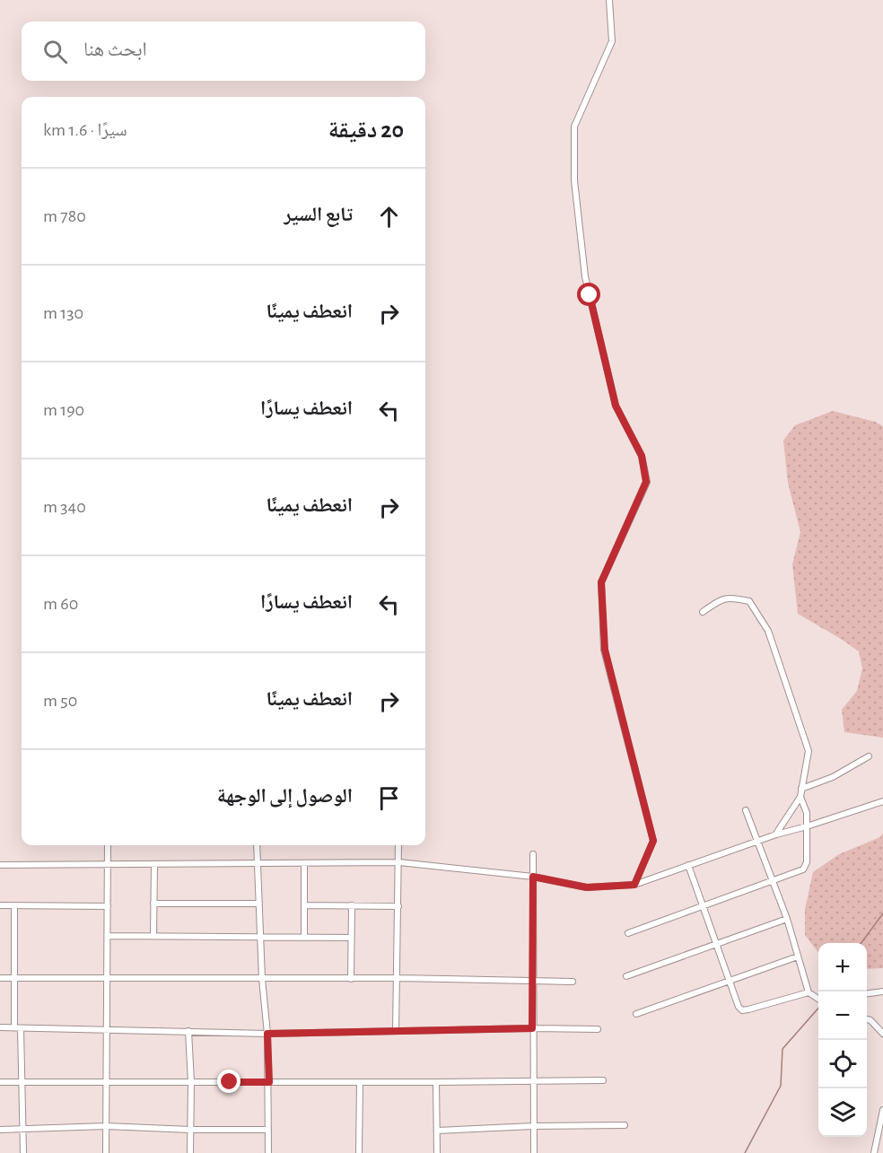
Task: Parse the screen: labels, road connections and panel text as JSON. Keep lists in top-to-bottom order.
{
  "page": {
    "search": "ابحث هنا",
    "heading": ["20 دقيقة", "سيرًا · 1.6 km"],
    "list": [
      ["تابع السير", "780 m"],
      ["انعطف يمينًا", "130 m"],
      ["انعطف يسارًا", "190 m"],
      ["انعطف يمينًا", "340 m"],
      ["انعطف يسارًا", "60 m"],
      ["انعطف يمينًا", "50 m"],
      "الوصول إلى الوجهة"
    ],
    "map_buttons": ["+", "−"]
  }
}
